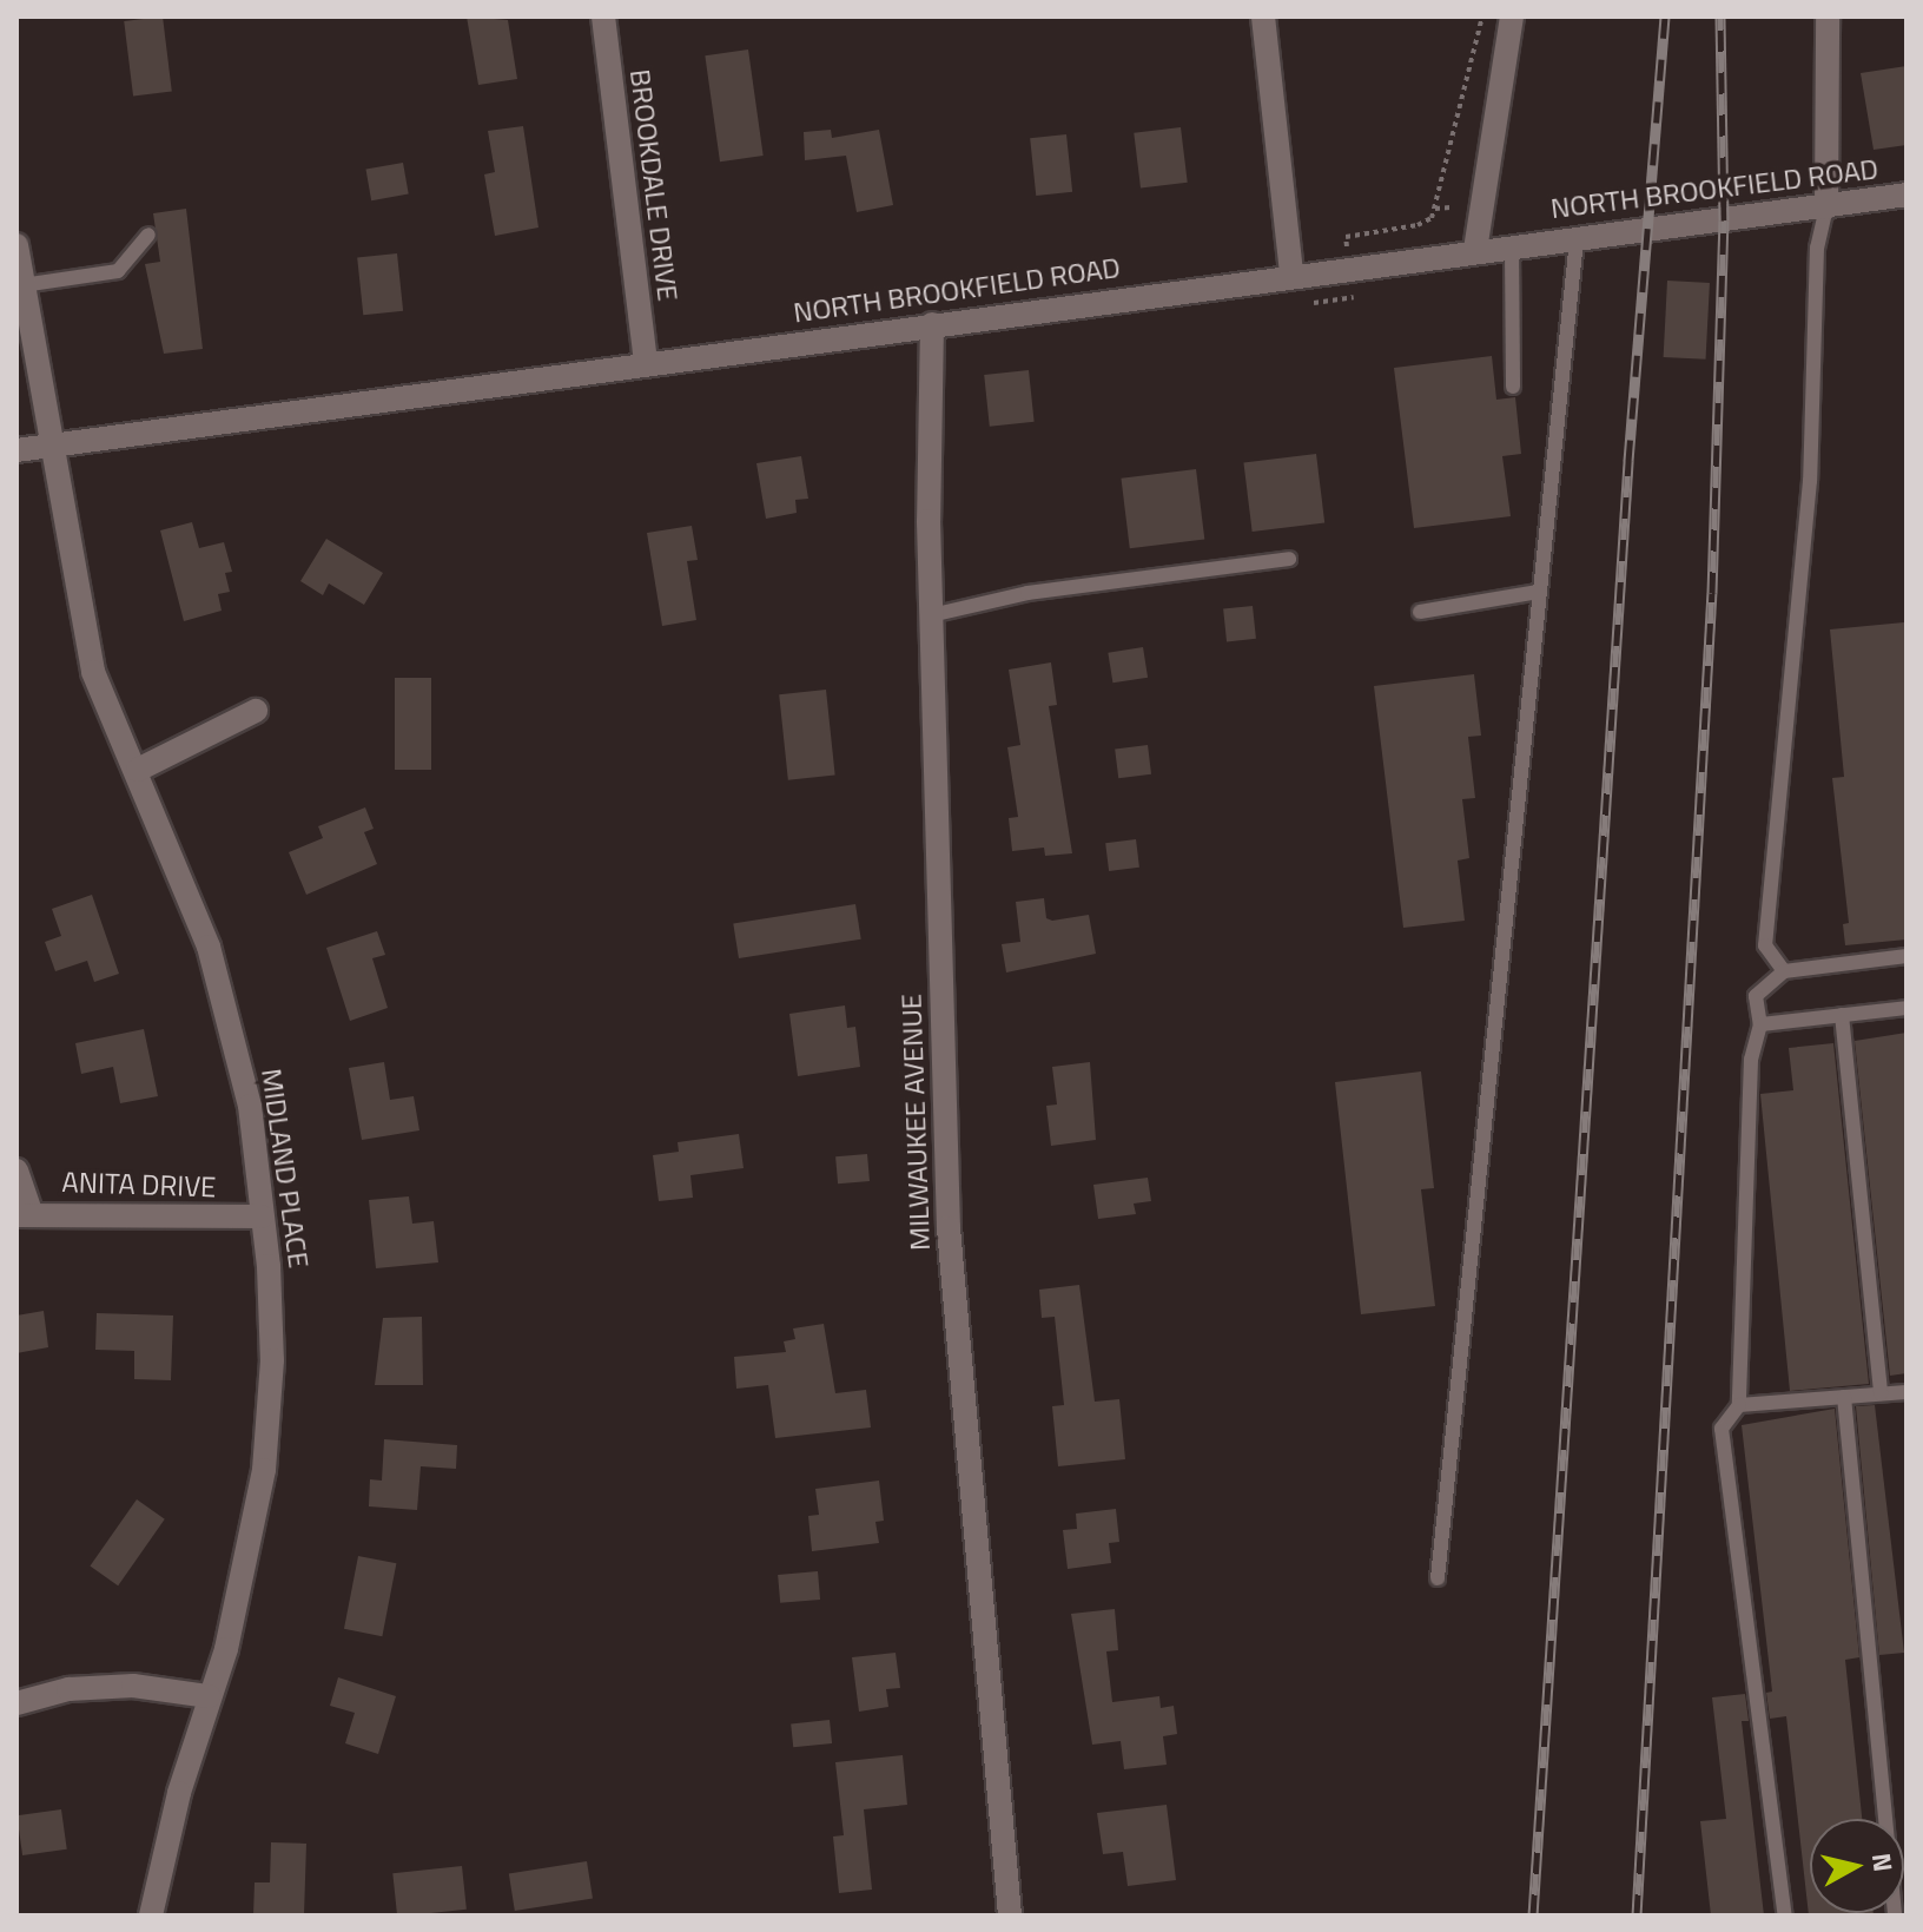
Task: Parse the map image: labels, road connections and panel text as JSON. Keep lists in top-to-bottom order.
{
  "streets": {
    "street": [
      "BROOKDALE DRIVE",
      "NORTH BROOKFIELD ROAD",
      "MILWAUKEE AVENUE",
      "MIDLAND PLACE",
      "ANITA DRIVE"
    ]
  },
  "crossings": [
    ["BROOKDALE DRIVE", "NORTH BROOKFIELD ROAD"],
    ["NORTH BROOKFIELD ROAD", "MILWAUKEE AVENUE"],
    ["NORTH BROOKFIELD ROAD", "MIDLAND PLACE"],
    ["MIDLAND PLACE", "ANITA DRIVE"]
  ],
  "north": "right"
}
